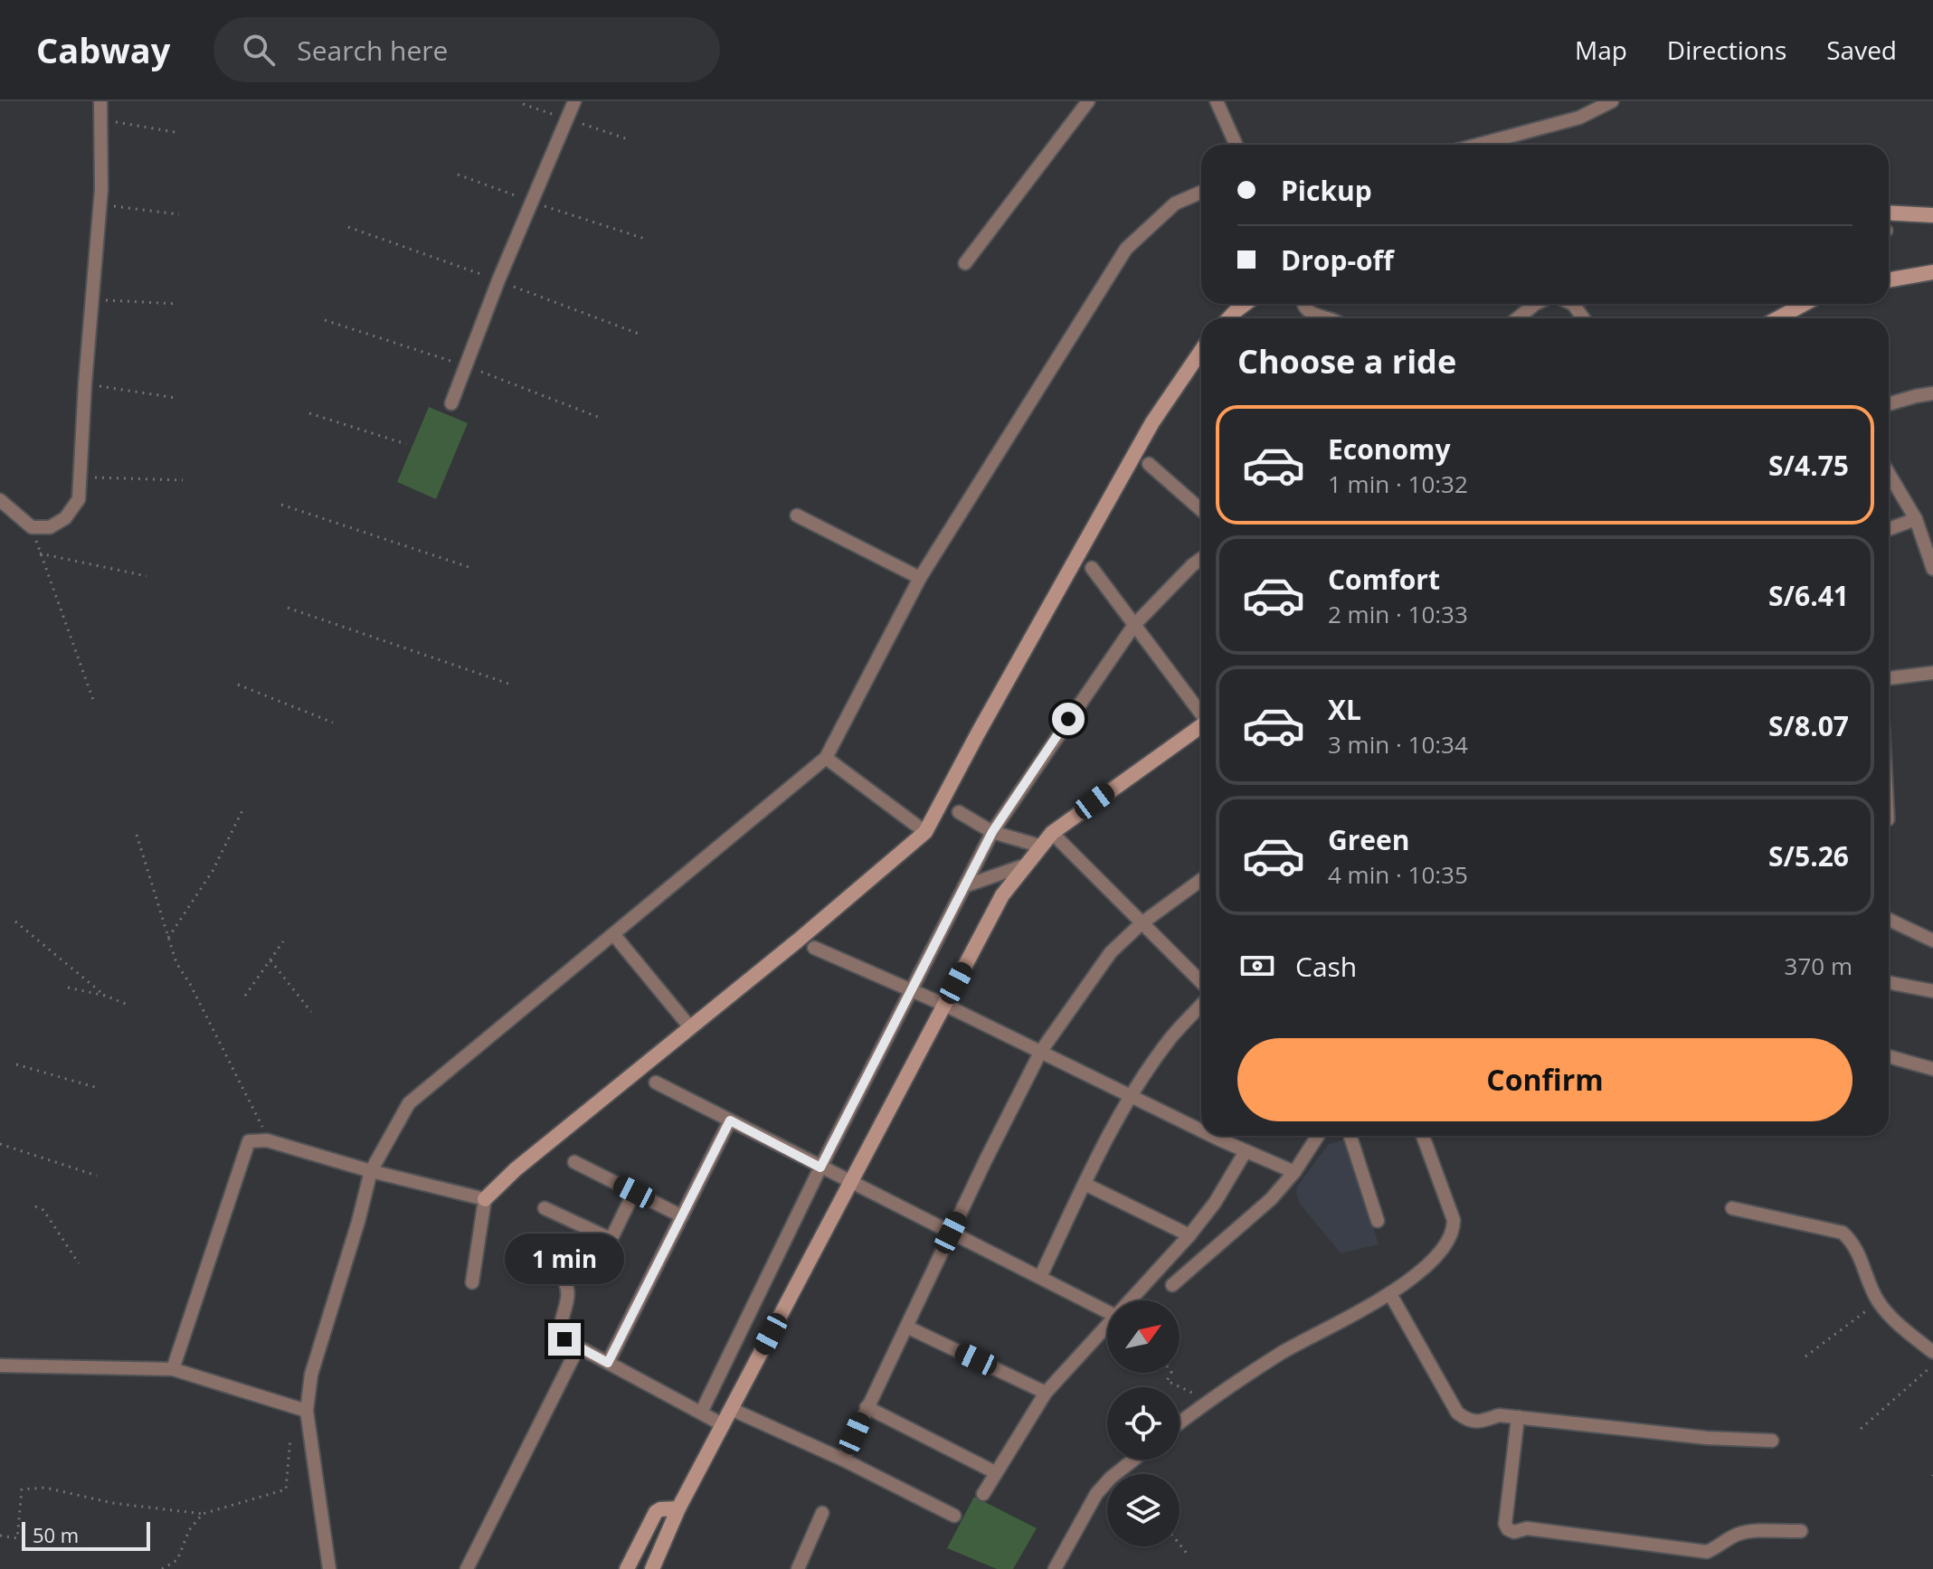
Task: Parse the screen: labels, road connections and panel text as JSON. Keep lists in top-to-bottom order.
{
  "scale_bar": "50 m",
  "north": "top right",
  "page": {
    "header": "Cabway",
    "search": "Search here",
    "nav": ["Map", "Directions", "Saved"],
    "banner": ["Pickup", "Drop-off"],
    "heading": "Choose a ride",
    "list": [
      {
        "name": "Economy",
        "note": "1 min · 10:32",
        "value": "S/4.75"
      },
      {
        "name": "Comfort",
        "note": "2 min · 10:33",
        "value": "S/6.41"
      },
      {
        "name": "XL",
        "note": "3 min · 10:34",
        "value": "S/8.07"
      },
      {
        "name": "Green",
        "note": "4 min · 10:35",
        "value": "S/5.26"
      }
    ],
    "pay": ["Cash", "370 m"],
    "buttons": "Confirm",
    "bubble": "1 min",
    "scale": "50 m"
  }
}
